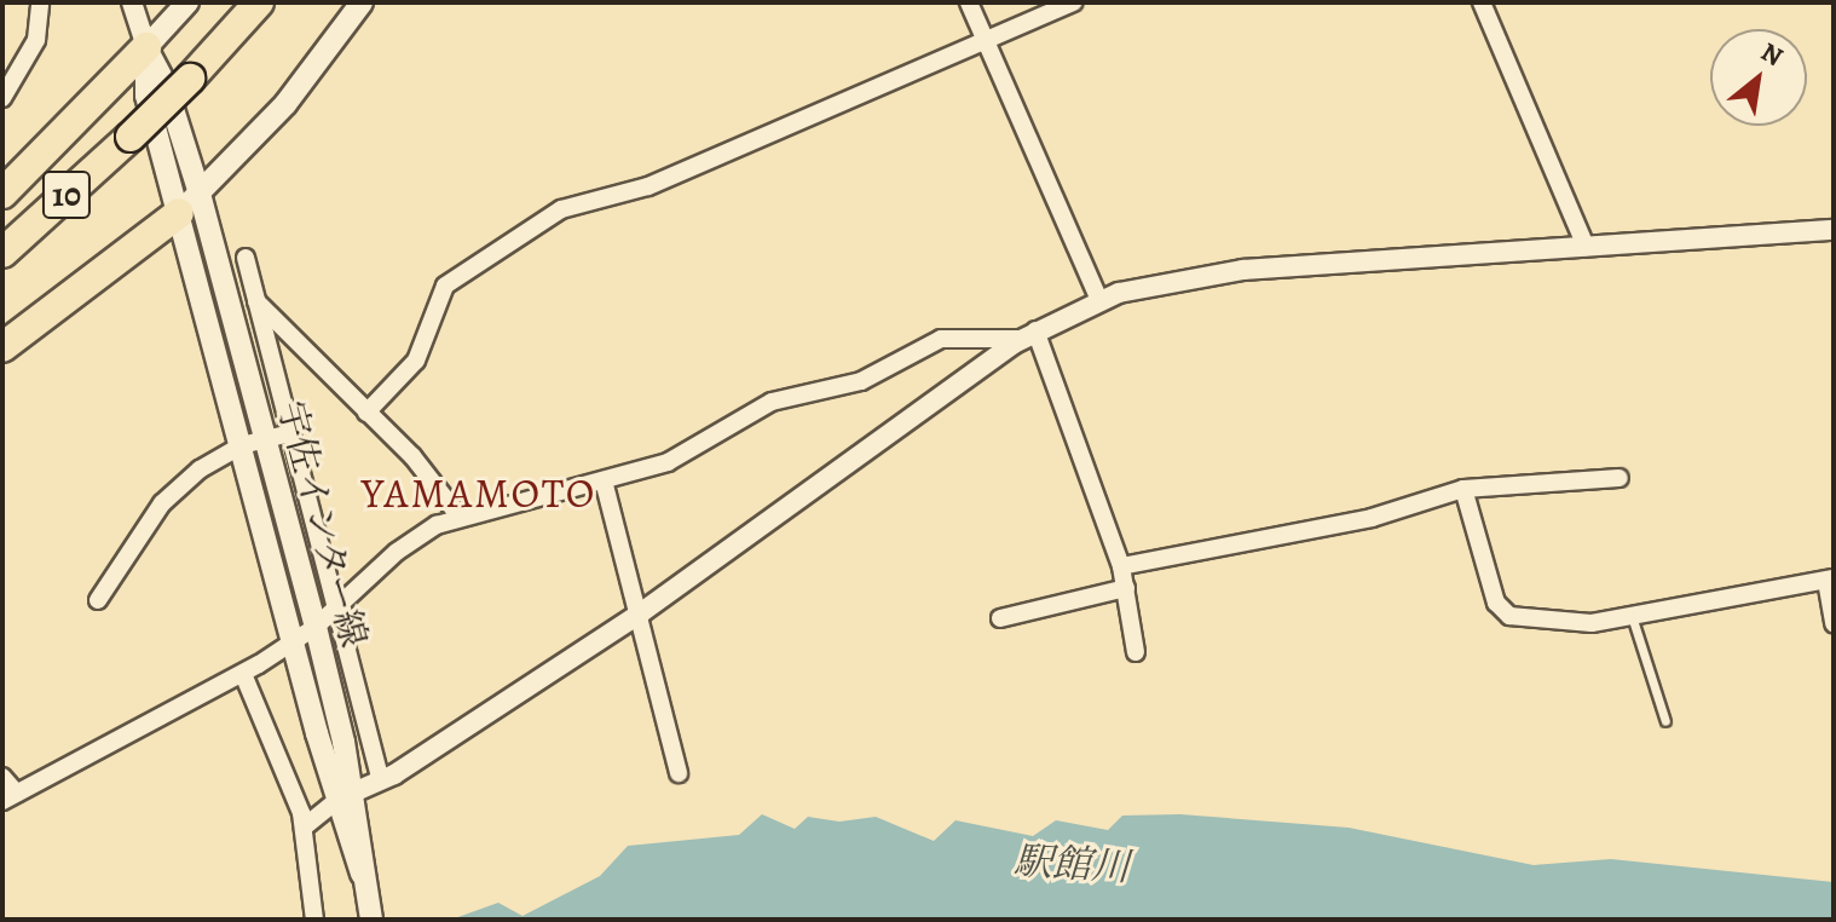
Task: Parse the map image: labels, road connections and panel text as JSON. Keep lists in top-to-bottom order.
{
  "streets": {
    "highway": ["10"],
    "main road": ["宇佐インター線"]
  },
  "districts": ["YAMAMOTO"],
  "water": ["駅館川"],
  "north": "top right"
}
